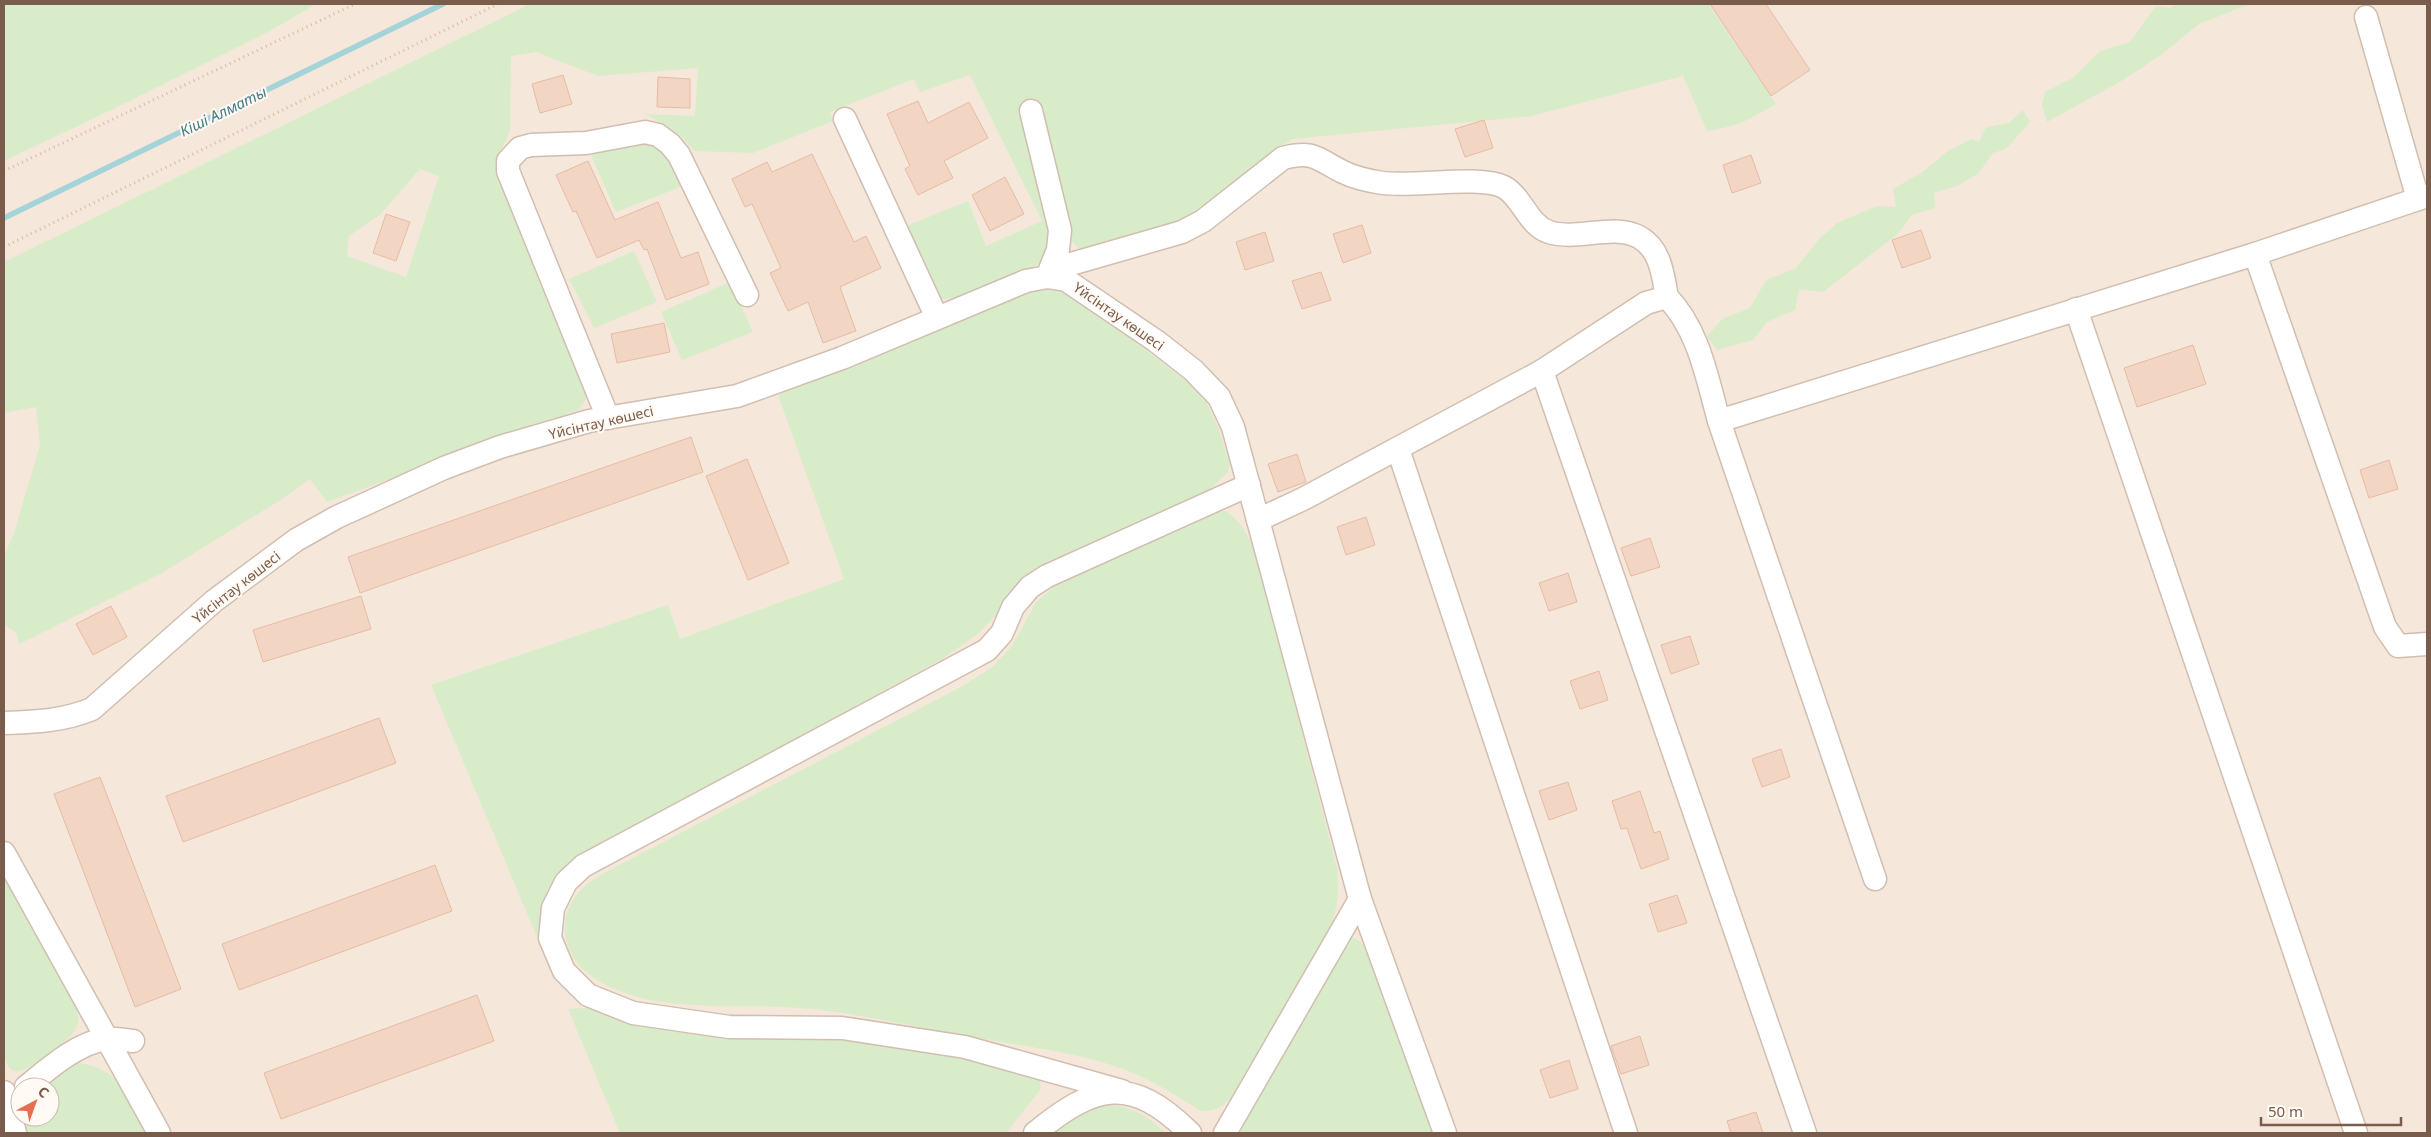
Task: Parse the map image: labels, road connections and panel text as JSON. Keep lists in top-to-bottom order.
{
  "streets": {
    "street": ["Үйсінтау көшесі"]
  },
  "water": ["Кіші Алматы"],
  "scale_bar": "50 m",
  "north": "top right"
}
